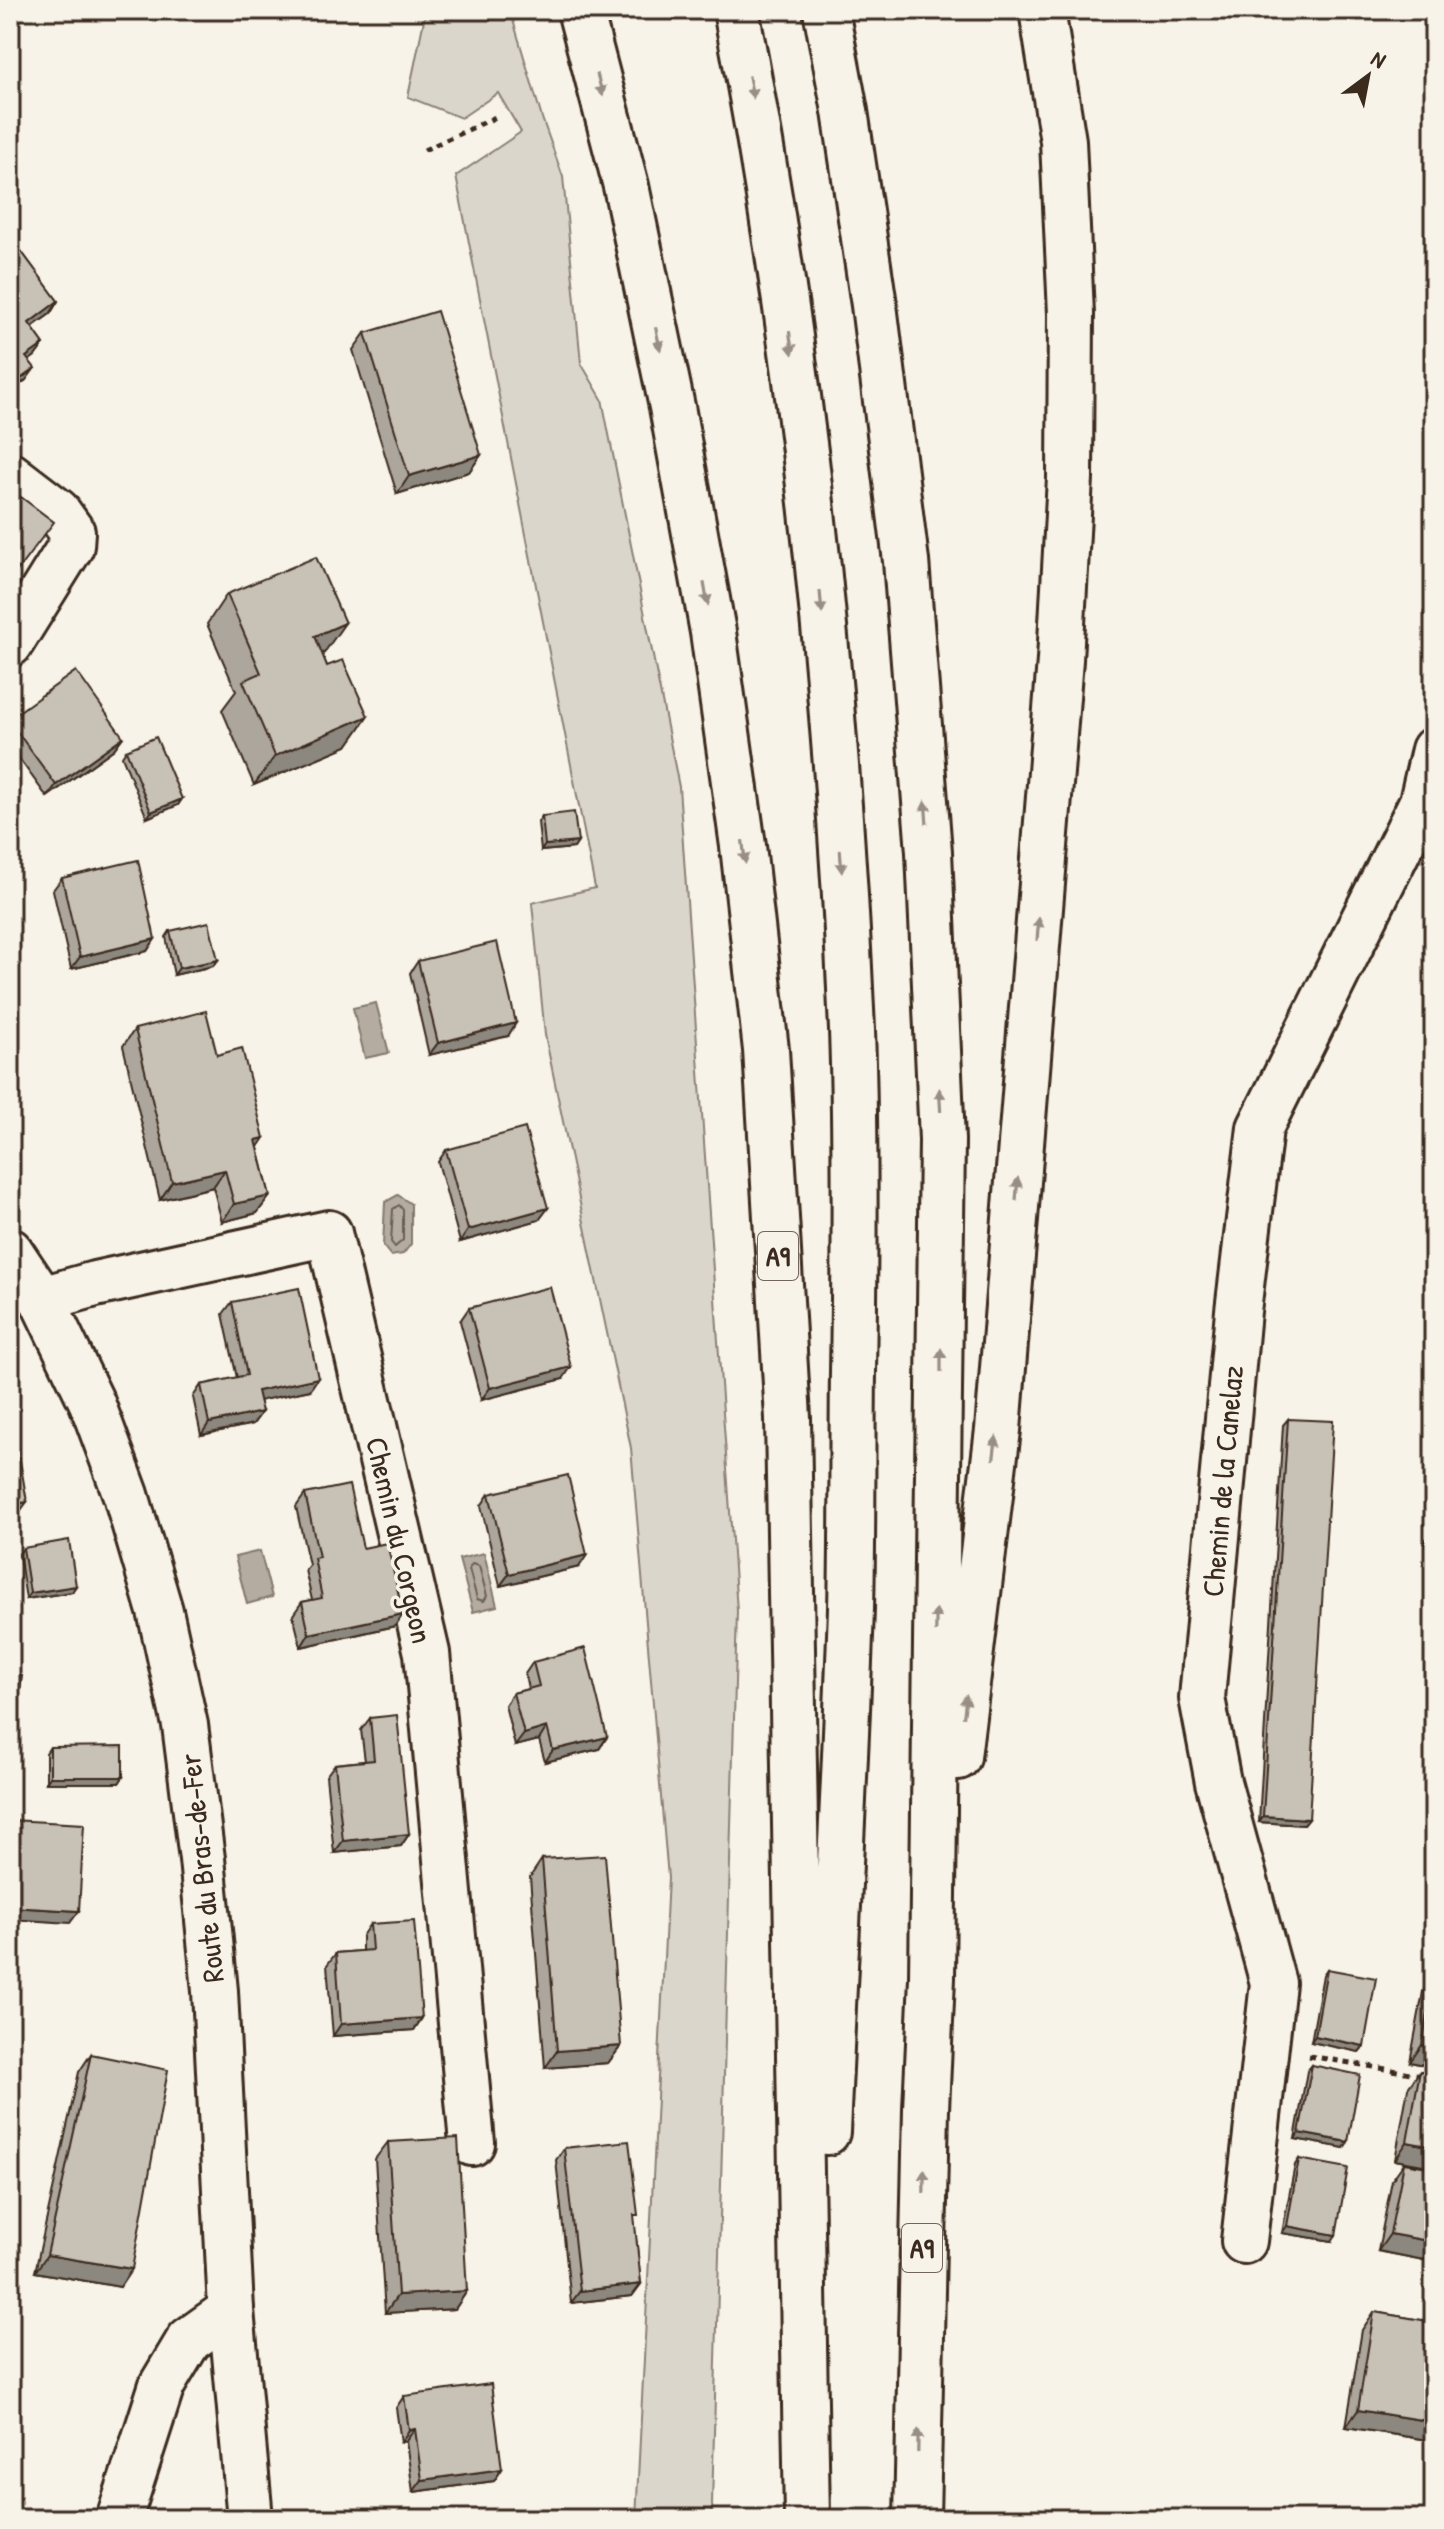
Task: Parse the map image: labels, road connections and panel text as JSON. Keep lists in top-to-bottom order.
{
  "streets": {
    "main road": [
      "A9",
      "Chemin de la Canelaz",
      "Chemin du Corgeon",
      "Route du Bras-de-Fer"
    ]
  },
  "crossings": [
    ["Chemin du Corgeon", "Route du Bras-de-Fer"]
  ],
  "north": "top right"
}
